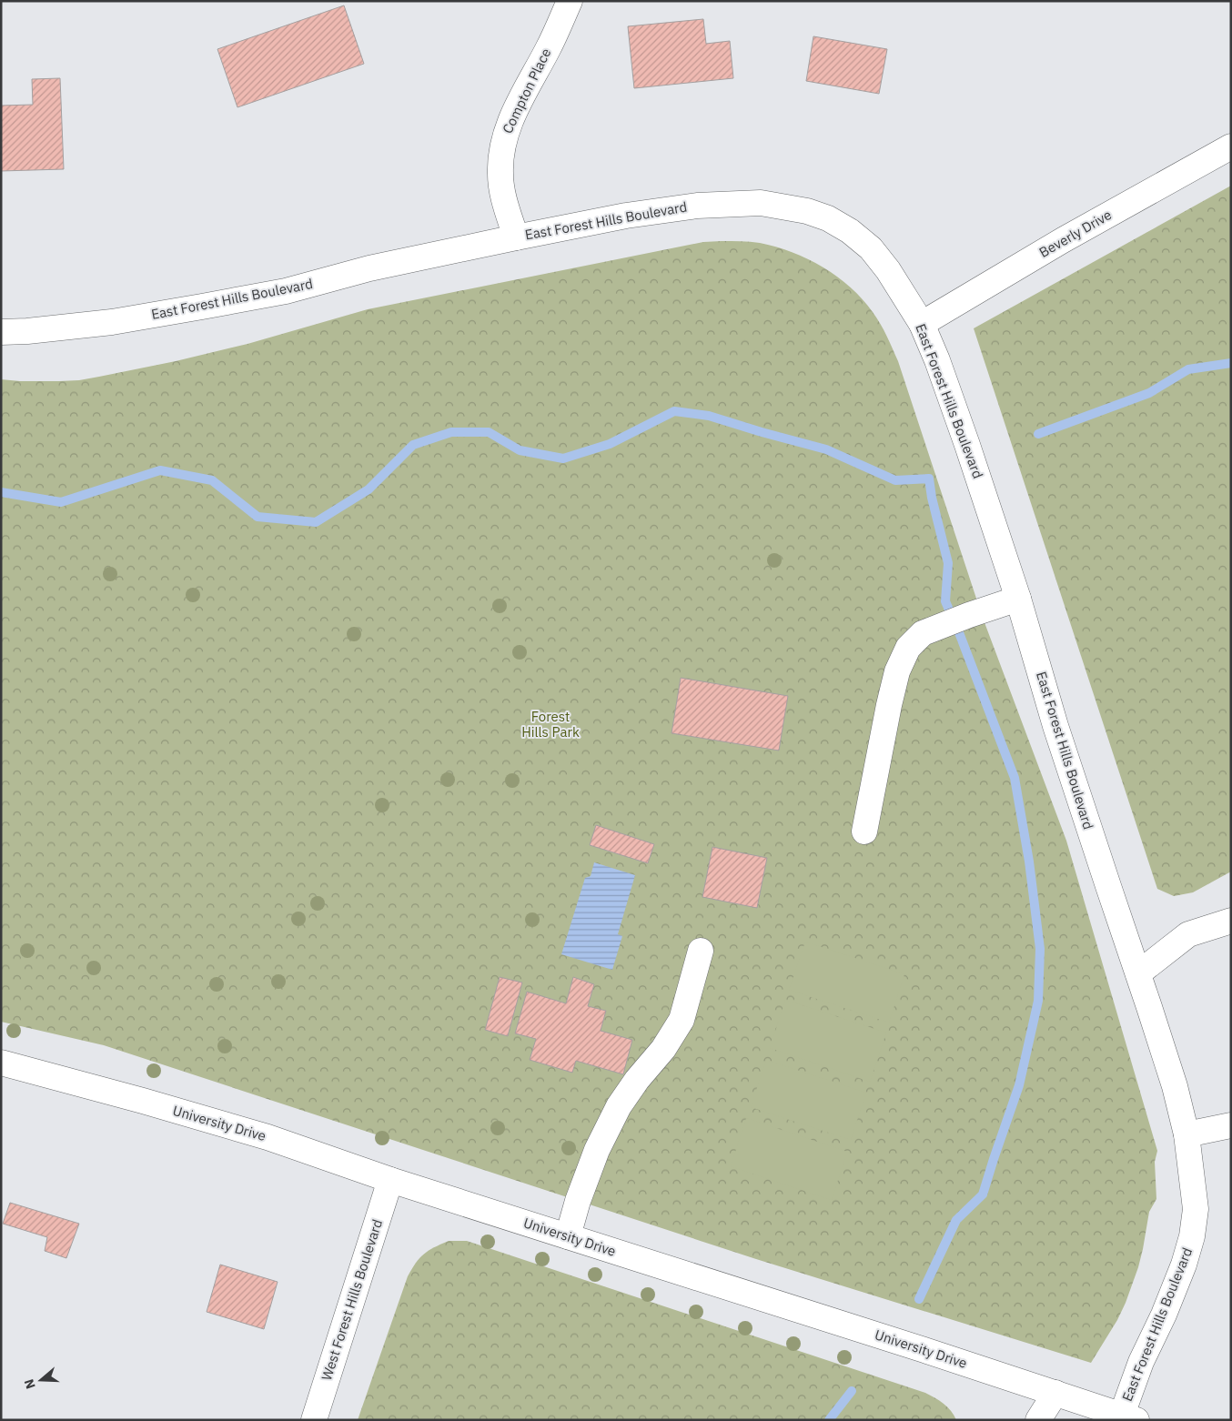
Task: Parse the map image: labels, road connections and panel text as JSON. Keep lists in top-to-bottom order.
{
  "streets": {
    "street": [
      "Compton Place",
      "East Forest Hills Boulevard",
      "Beverly Drive",
      "University Drive",
      "West Forest Hills Boulevard"
    ]
  },
  "crossings": [
    ["Compton Place", "East Forest Hills Boulevard"],
    ["East Forest Hills Boulevard", "Beverly Drive"],
    ["East Forest Hills Boulevard", "University Drive"],
    ["University Drive", "West Forest Hills Boulevard"]
  ],
  "parks": ["Forest Hills Park"],
  "north": "left"
}
